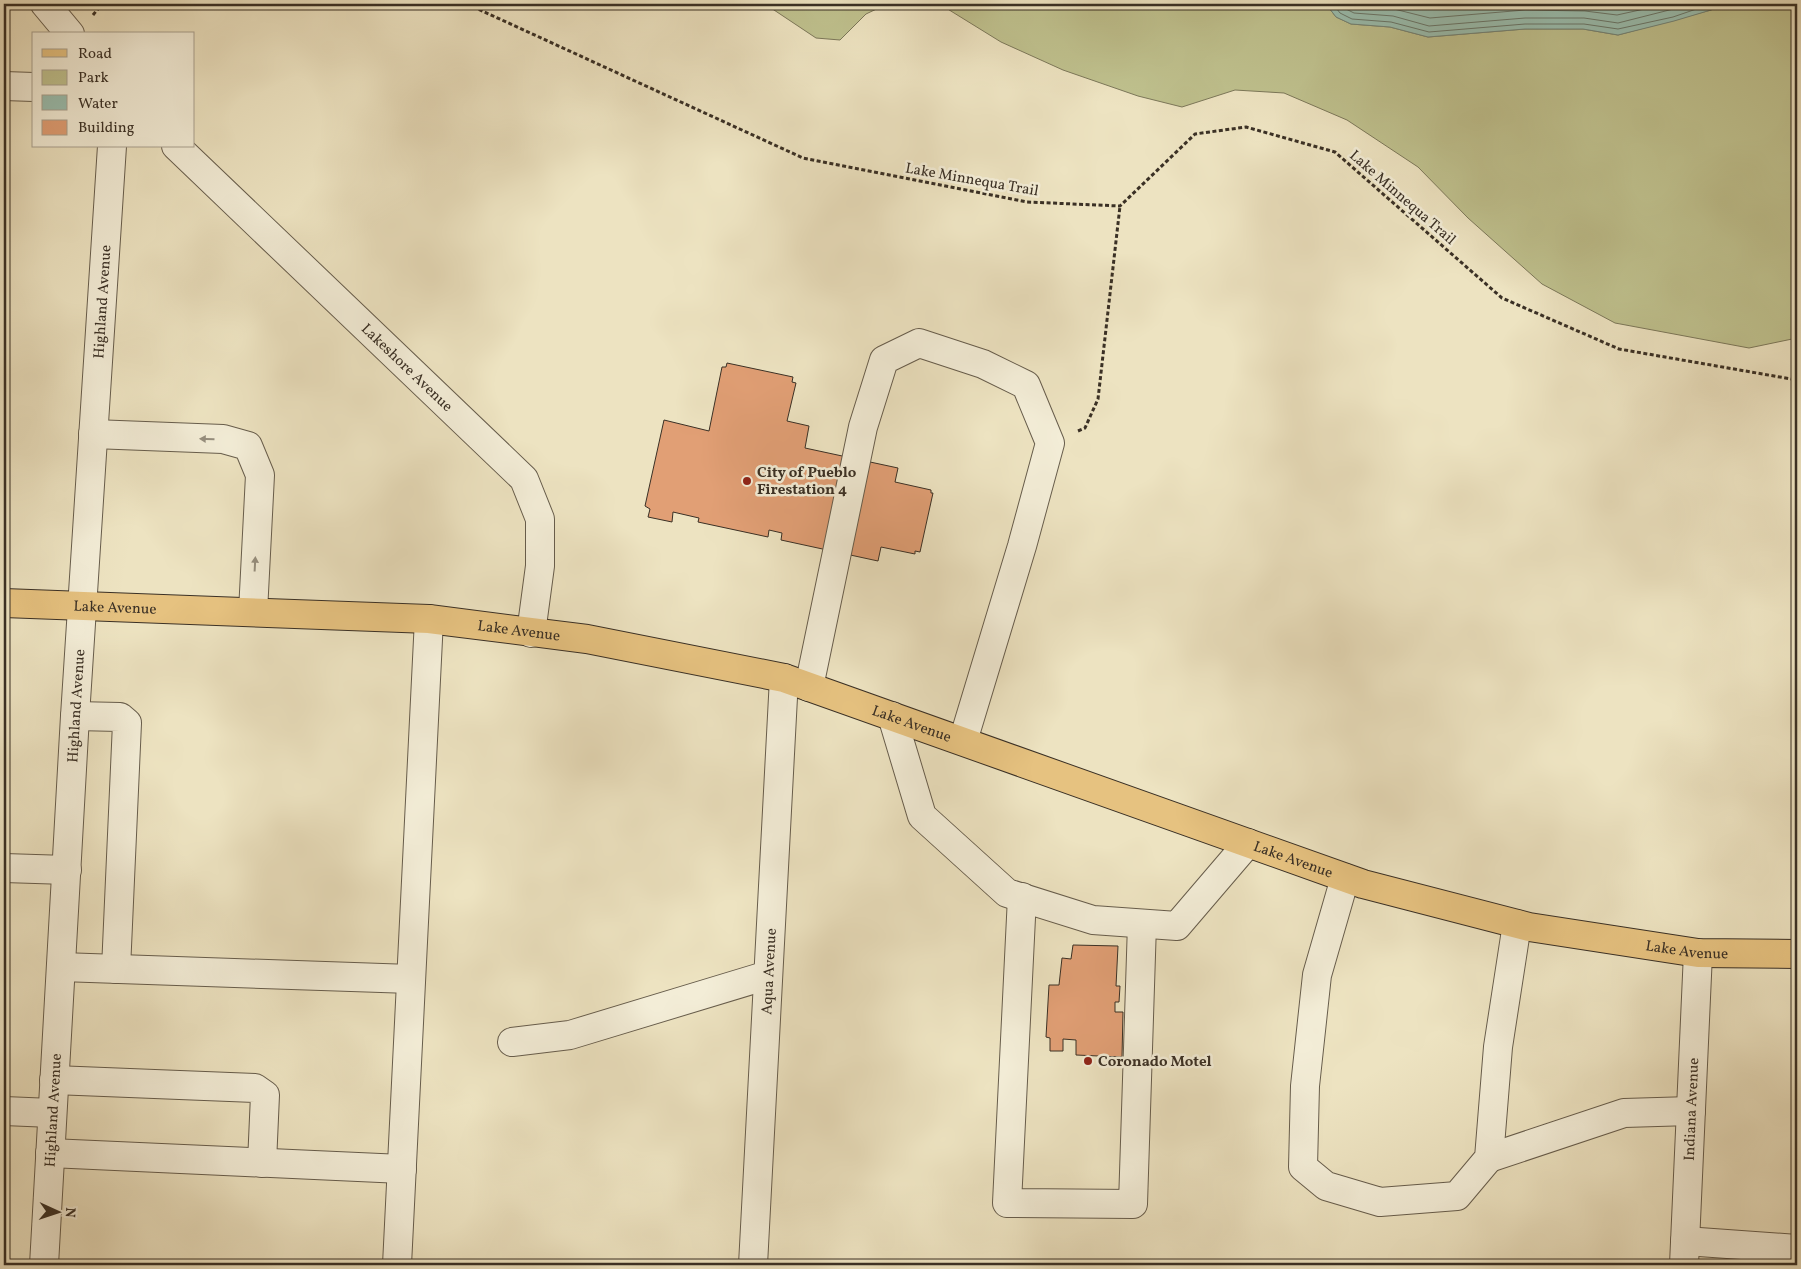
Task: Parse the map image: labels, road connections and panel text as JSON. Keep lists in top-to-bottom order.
{
  "streets": {
    "main road": ["Lake Avenue"],
    "street": [
      "Highland Avenue",
      "Lakeshore Avenue",
      "Aqua Avenue",
      "Indiana Avenue"
    ],
    "path": ["Lake Minnequa Trail"]
  },
  "crossings": [
    ["Highland Avenue", "Lake Avenue"],
    ["Lakeshore Avenue", "Lake Avenue"],
    ["Lake Avenue", "Aqua Avenue"],
    ["Lake Avenue", "Indiana Avenue"]
  ],
  "places": ["City of Pueblo Firestation 4", "Coronado Motel"],
  "legend": [
    "Road",
    "Park",
    "Water",
    "Building"
  ],
  "north": "right"
}
